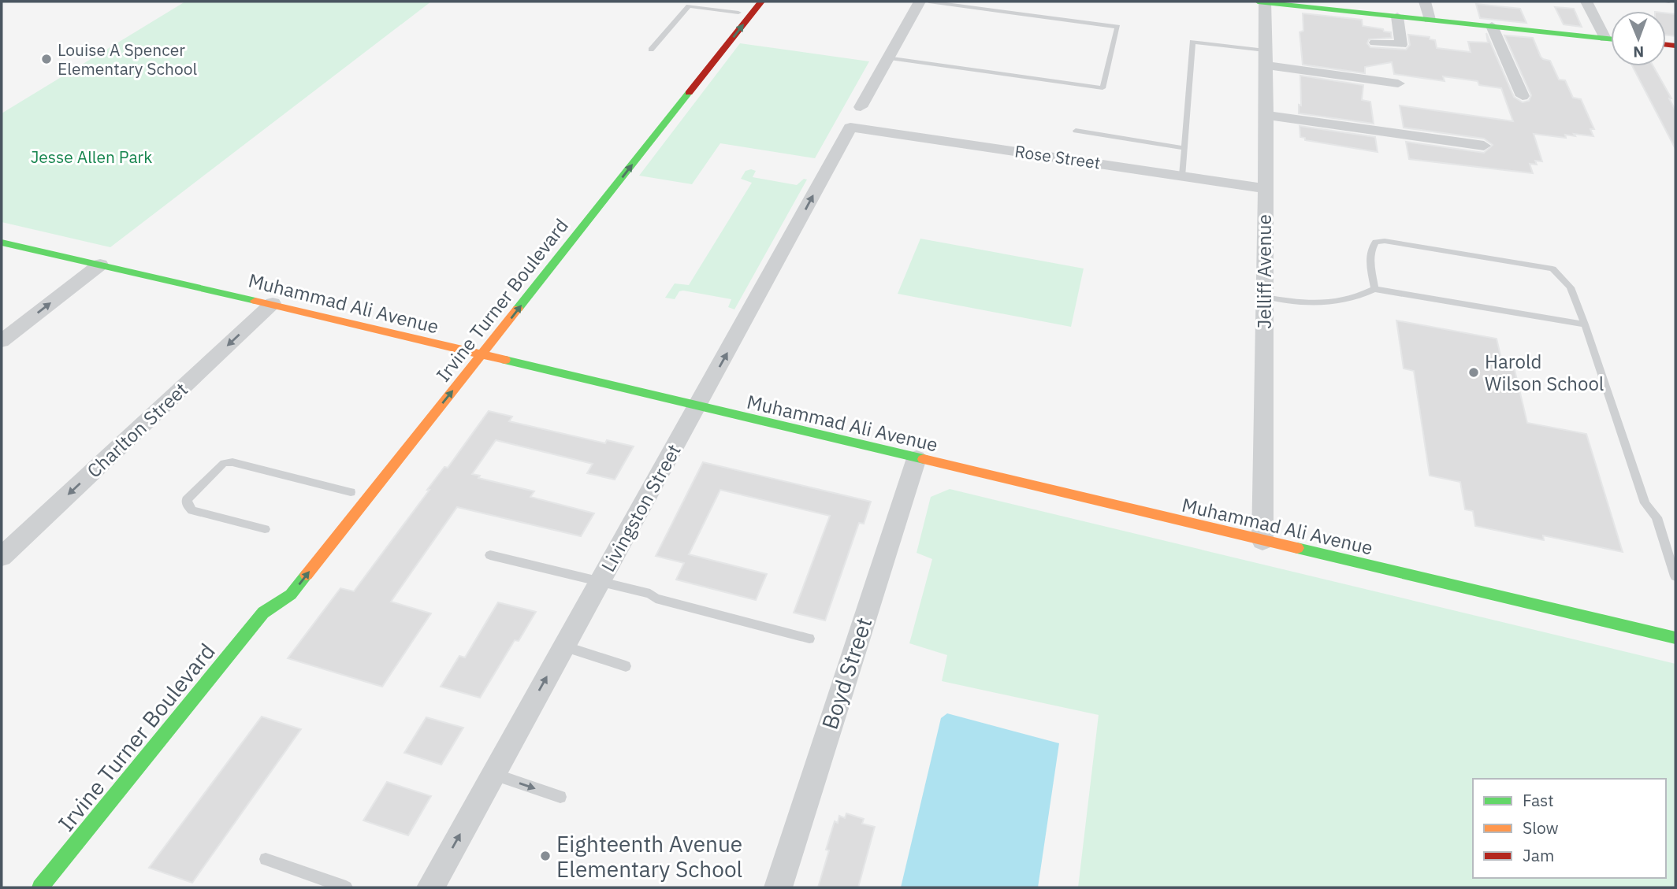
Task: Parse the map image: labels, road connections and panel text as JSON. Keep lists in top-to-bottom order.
{
  "streets": {
    "street": [
      "Rose Street",
      "Jelliff Avenue",
      "Irvine Turner Boulevard",
      "Muhammad Ali Avenue",
      "Charlton Street",
      "Livingston Street",
      "Boyd Street"
    ]
  },
  "crossings": [
    ["Rose Street", "Jelliff Avenue"],
    ["Rose Street", "Livingston Street"],
    ["Jelliff Avenue", "Muhammad Ali Avenue"],
    ["Irvine Turner Boulevard", "Muhammad Ali Avenue"],
    ["Muhammad Ali Avenue", "Charlton Street"],
    ["Muhammad Ali Avenue", "Livingston Street"],
    ["Muhammad Ali Avenue", "Boyd Street"]
  ],
  "one_way": ["Livingston Street"],
  "parks": ["Jesse Allen Park"],
  "places": ["Louise A Spencer Elementary School", "Harold Wilson School", "Eighteenth Avenue Elementary School"],
  "legend": ["Fast", "Slow", "Jam"],
  "north": "bottom"
}
